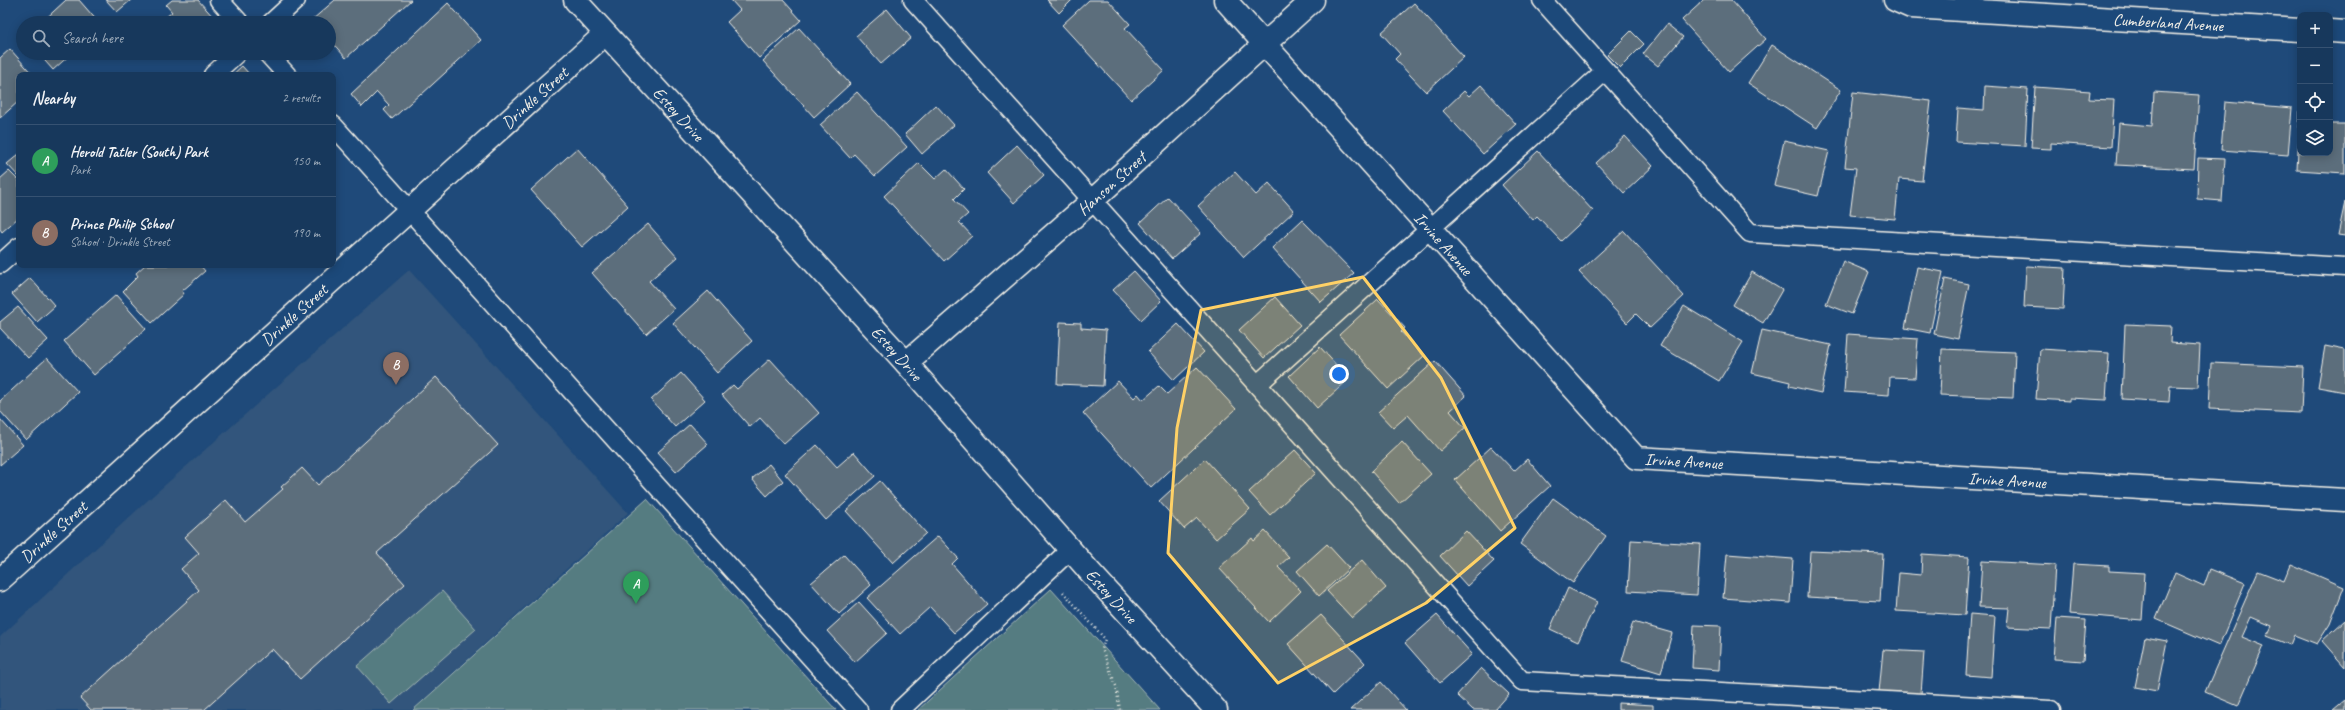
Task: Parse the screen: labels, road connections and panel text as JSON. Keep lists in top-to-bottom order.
{
  "streets": {
    "street": [
      "Cumberland Avenue",
      "Drinkle Street",
      "Estey Drive",
      "Hanson Street",
      "Irvine Avenue"
    ]
  },
  "crossings": [
    ["Drinkle Street", "Estey Drive"],
    ["Estey Drive", "Hanson Street"],
    ["Hanson Street", "Irvine Avenue"]
  ],
  "page": {
    "map_buttons": ["+", "−"],
    "search": "Search here",
    "heading": ["Nearby", "2 results"],
    "list": [
      {
        "mark": "A",
        "name": "Herold Tatler (South) Park",
        "note": "Park",
        "value": "150 m"
      },
      {
        "mark": "B",
        "name": "Prince Philip School",
        "note": "School · Drinkle Street",
        "value": "190 m"
      }
    ],
    "pins": ["B", "A"]
  }
}
